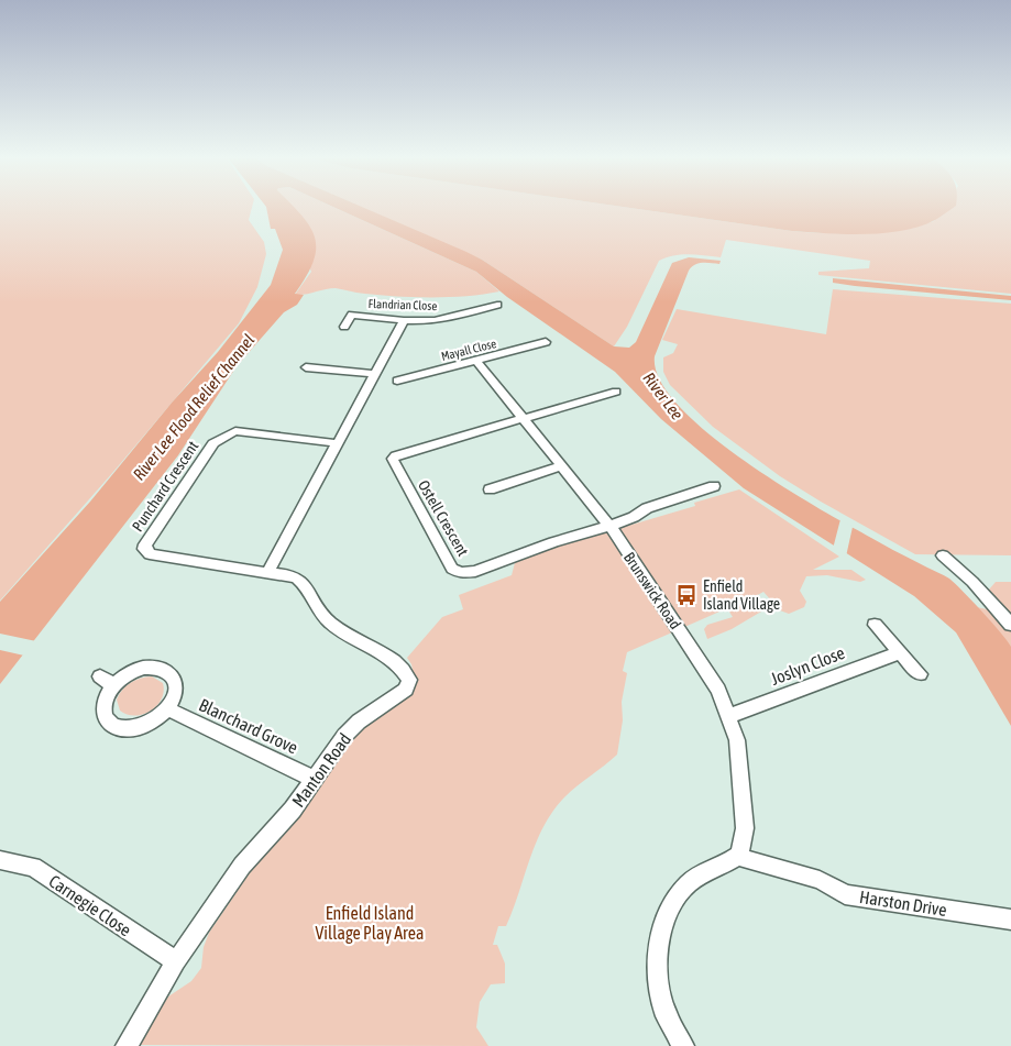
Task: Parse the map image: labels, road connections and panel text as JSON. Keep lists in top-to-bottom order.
{
  "streets": {
    "street": [
      "Flandrian Close",
      "Mayall Close",
      "Punchard Crescent",
      "Ostell Crescent",
      "Brunswick Road",
      "Joslyn Close",
      "Blanchard Grove",
      "Manton Road",
      "Harston Drive",
      "Carnegie Close"
    ]
  },
  "crossings": [
    ["Mayall Close", "Brunswick Road"],
    ["Punchard Crescent", "Manton Road"],
    ["Ostell Crescent", "Brunswick Road"],
    ["Brunswick Road", "Joslyn Close"],
    ["Brunswick Road", "Harston Drive"],
    ["Blanchard Grove", "Manton Road"],
    ["Manton Road", "Carnegie Close"]
  ],
  "water": ["River Lee", "River Lee Flood Relief Channel"],
  "parks": ["Enfield Island Village Play Area"],
  "places": {
    "bus stop": ["Enfield Island Village"]
  }
}
